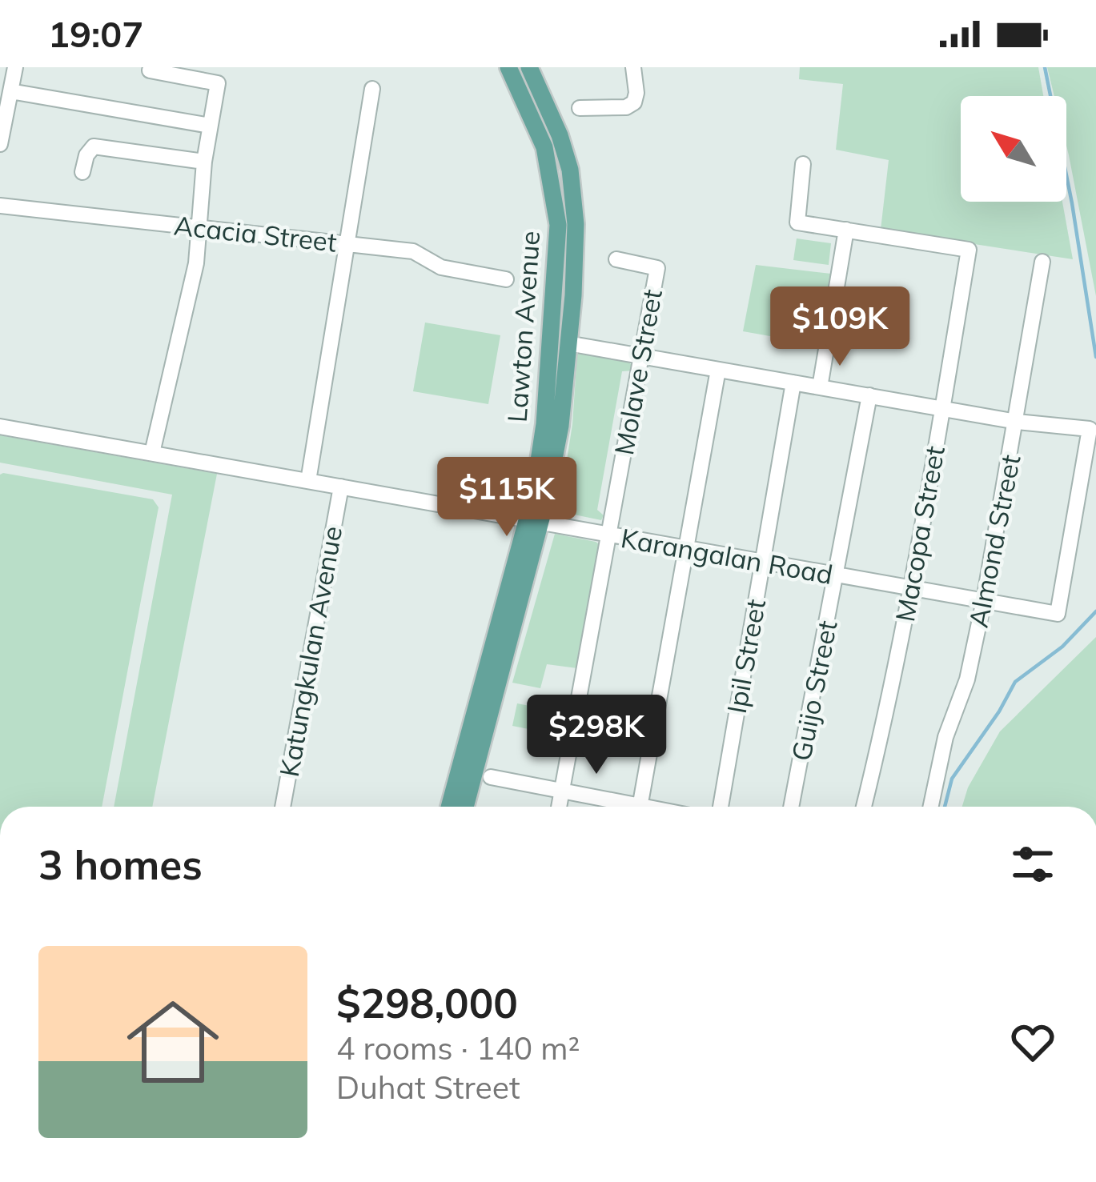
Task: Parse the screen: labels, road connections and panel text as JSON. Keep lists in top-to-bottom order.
{
  "streets": {
    "main road": ["Lawton Avenue"],
    "street": [
      "Acacia Street",
      "Molave Street",
      "Macopa Street",
      "Almond Street",
      "Karangalan Road",
      "Katungkulan Avenue",
      "Ipil Street",
      "Guijo Street"
    ]
  },
  "crossings": [
    ["Lawton Avenue", "Karangalan Road"],
    ["Molave Street", "Karangalan Road"],
    ["Macopa Street", "Karangalan Road"],
    ["Almond Street", "Karangalan Road"],
    ["Karangalan Road", "Katungkulan Avenue"],
    ["Karangalan Road", "Ipil Street"],
    ["Karangalan Road", "Guijo Street"]
  ],
  "north": "top left",
  "page": {
    "status": "19:07",
    "price": ["$109K", "$115K", "$298K"],
    "heading": "3 homes",
    "list": [
      {
        "name": "$298,000",
        "note": "4 rooms · 140 m² · Duhat Street"
      }
    ]
  }
}
